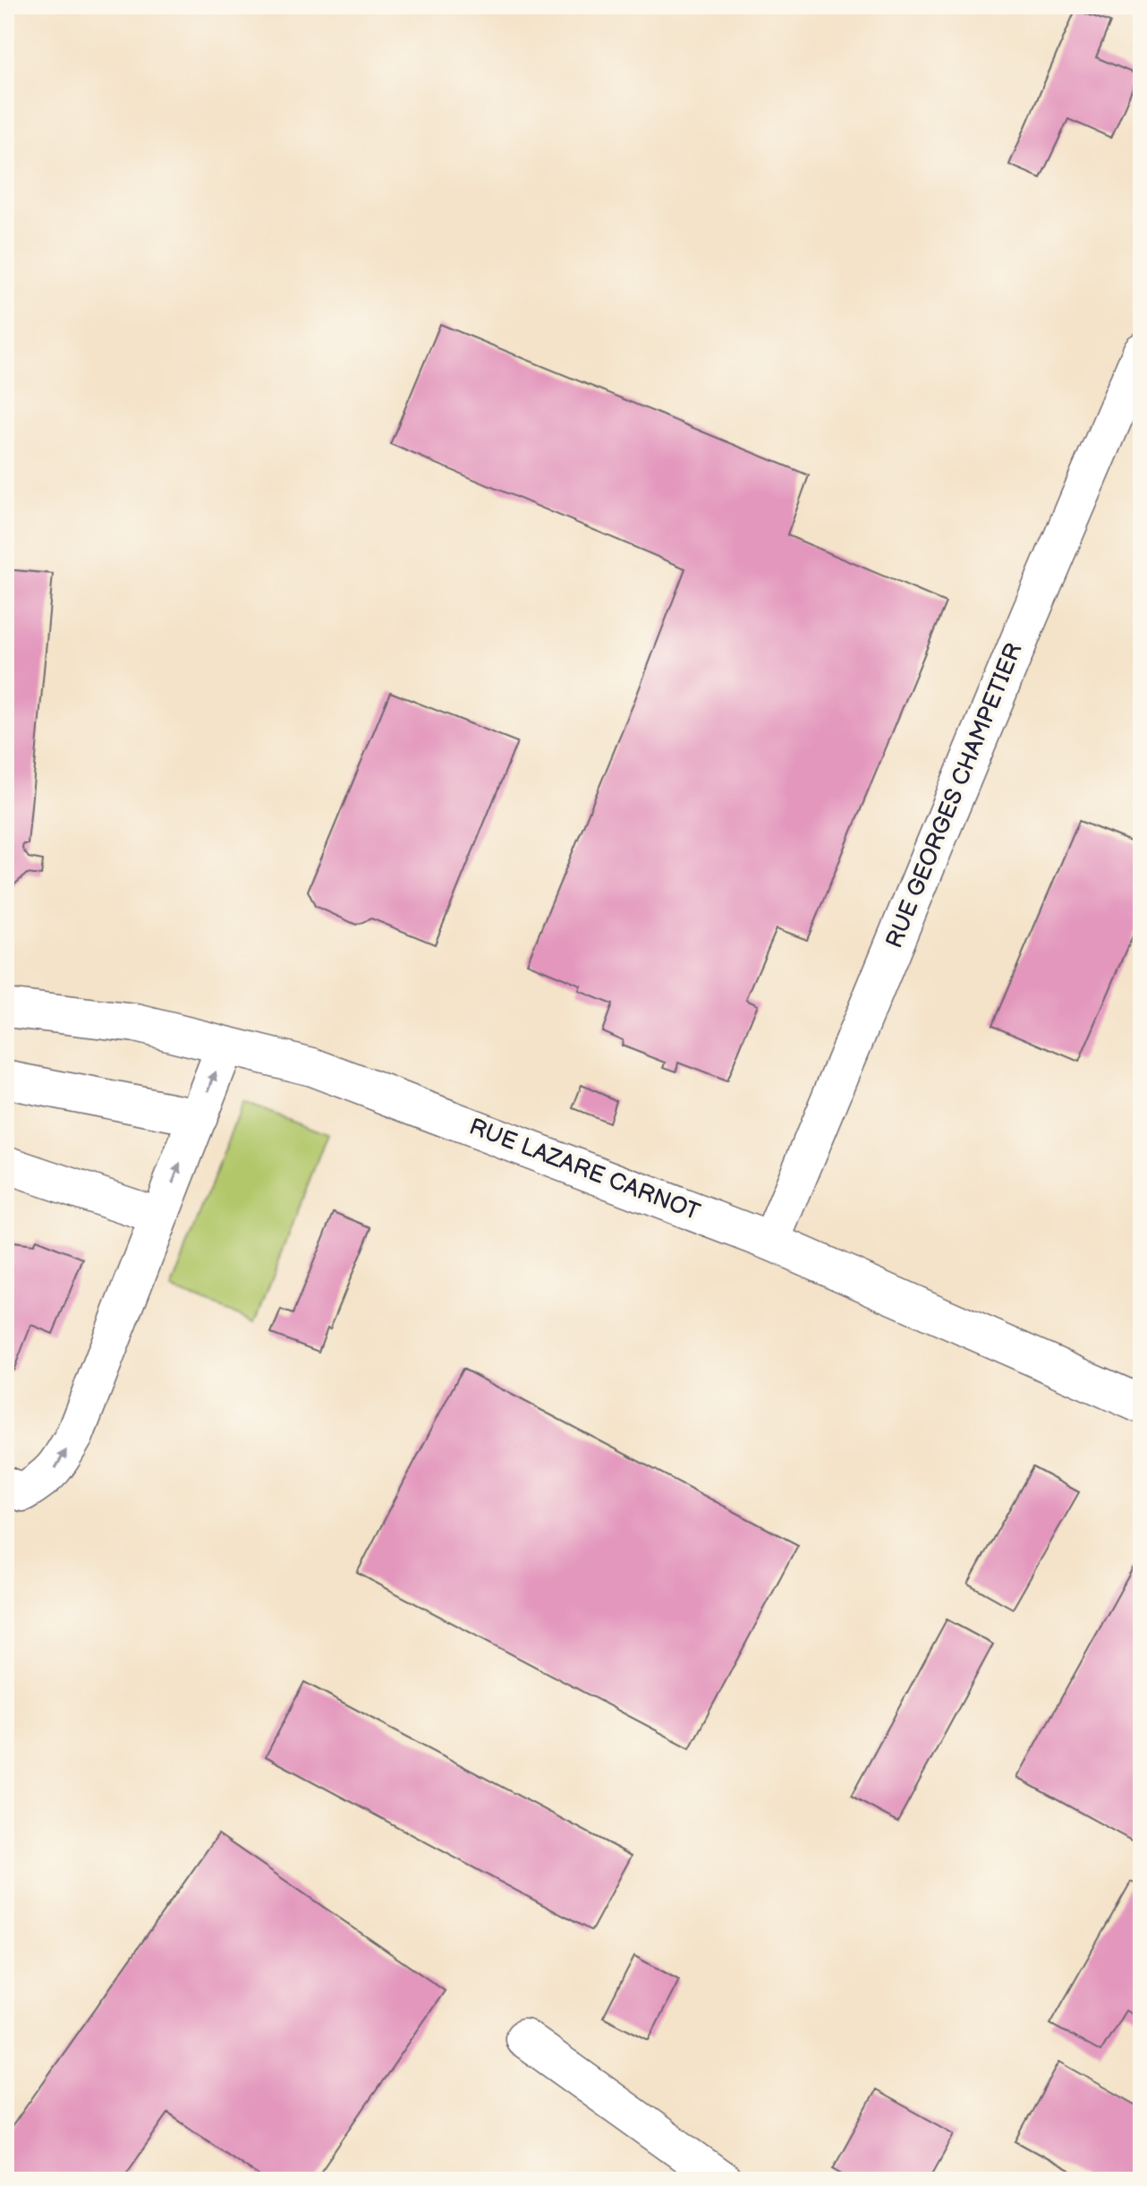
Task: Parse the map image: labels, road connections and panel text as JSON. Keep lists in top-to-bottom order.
{
  "streets": {
    "street": ["RUE GEORGES CHAMPETIER", "RUE LAZARE CARNOT"]
  },
  "crossings": [
    ["RUE GEORGES CHAMPETIER", "RUE LAZARE CARNOT"]
  ]
}
